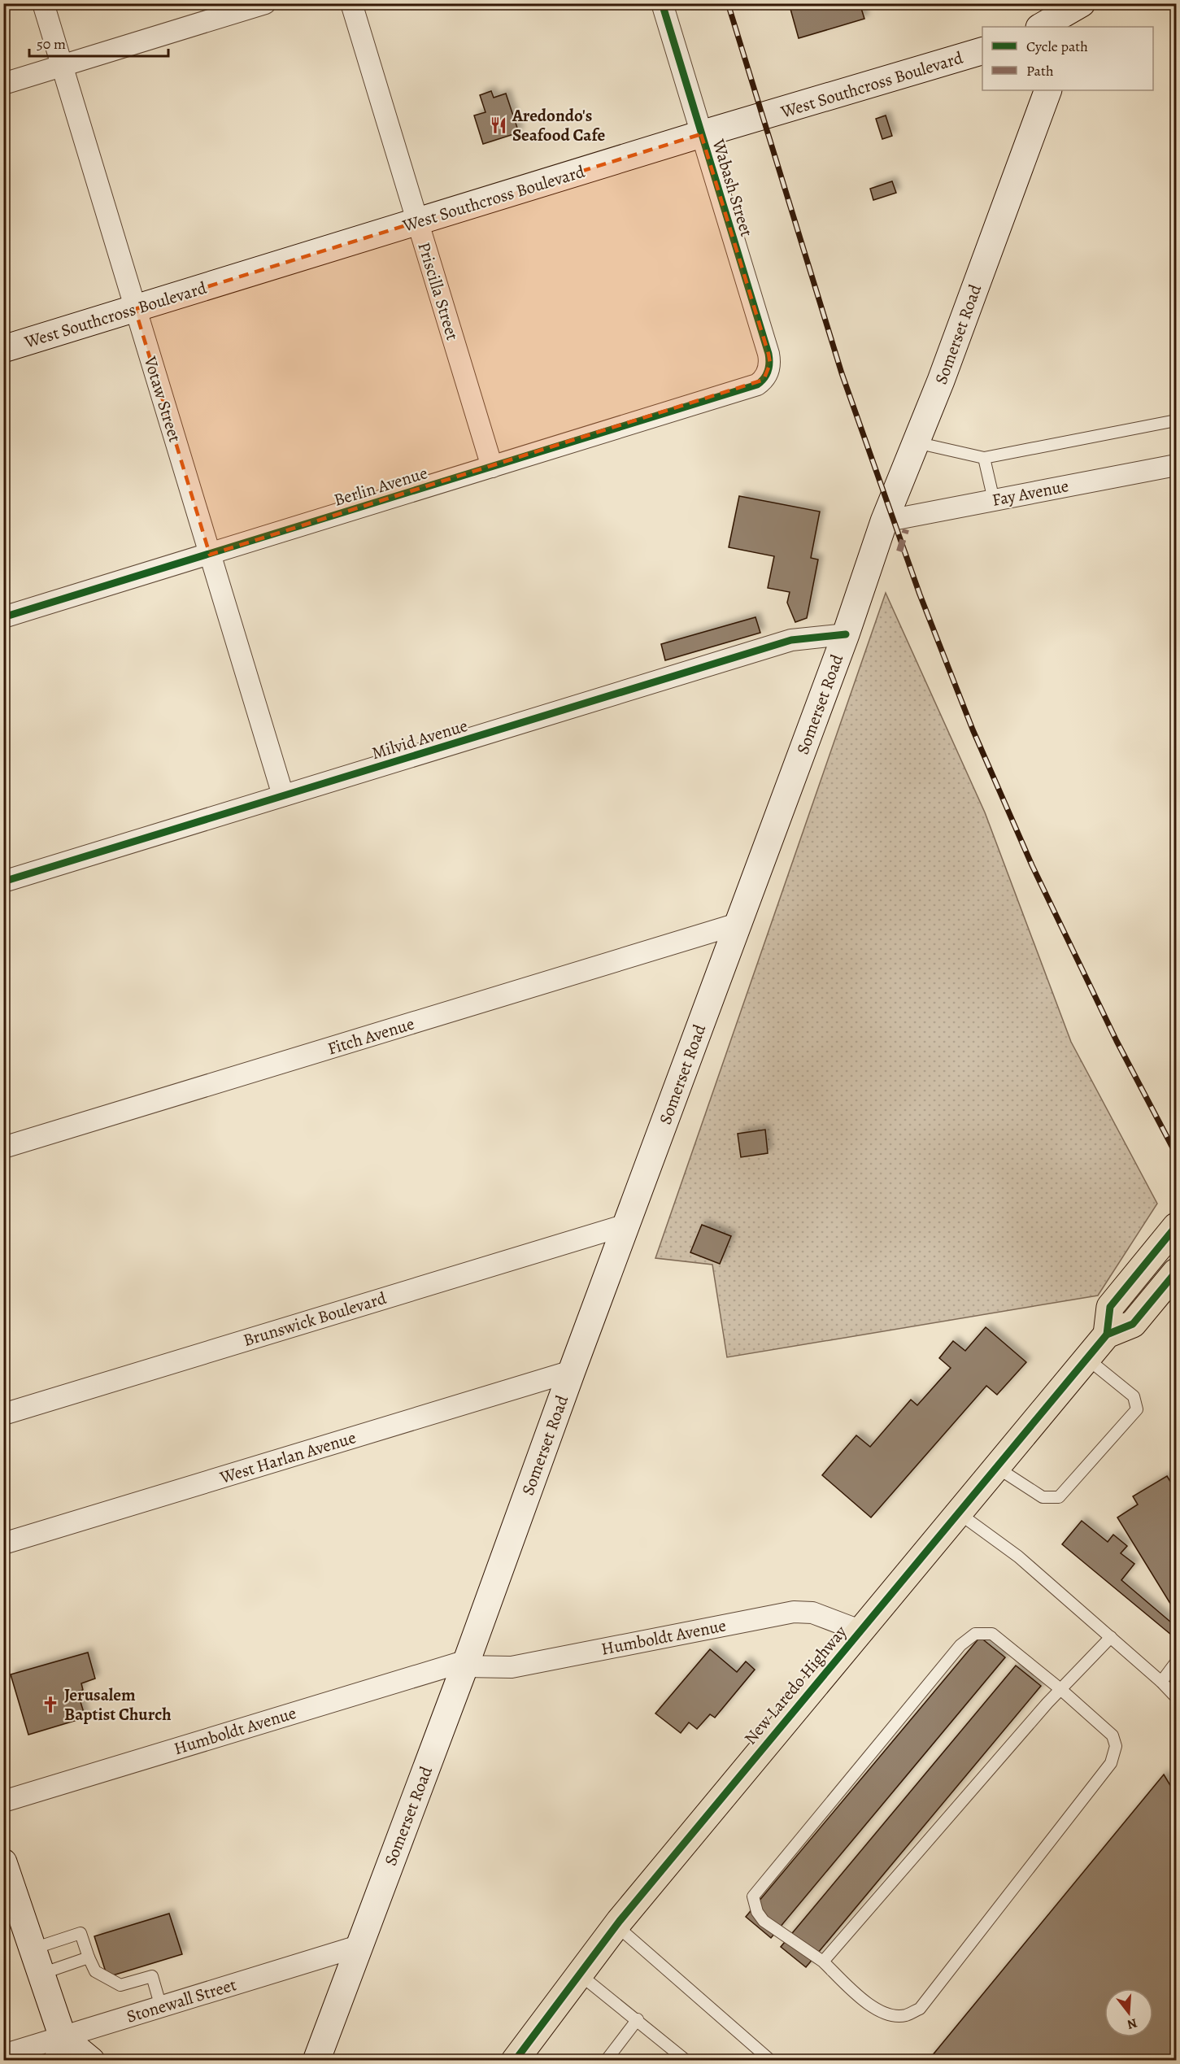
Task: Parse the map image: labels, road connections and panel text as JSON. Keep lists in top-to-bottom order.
{
  "streets": {
    "main road": ["West Southcross Boulevard", "Somerset Road", "New Laredo Highway"],
    "street": [
      "Wabash Street",
      "Priscilla Street",
      "Votaw Street",
      "Berlin Avenue",
      "Fay Avenue",
      "Milvid Avenue",
      "Fitch Avenue",
      "Brunswick Boulevard",
      "West Harlan Avenue",
      "Humboldt Avenue",
      "Stonewall Street"
    ]
  },
  "crossings": [
    ["West Southcross Boulevard", "Wabash Street"],
    ["West Southcross Boulevard", "Priscilla Street"],
    ["West Southcross Boulevard", "Votaw Street"],
    ["Wabash Street", "Berlin Avenue"],
    ["Priscilla Street", "Berlin Avenue"],
    ["Somerset Road", "Fay Avenue"],
    ["Somerset Road", "Milvid Avenue"],
    ["Somerset Road", "Fitch Avenue"],
    ["Somerset Road", "Brunswick Boulevard"],
    ["Somerset Road", "West Harlan Avenue"],
    ["Somerset Road", "Humboldt Avenue"],
    ["Somerset Road", "Stonewall Street"],
    ["Votaw Street", "Berlin Avenue"],
    ["Votaw Street", "Milvid Avenue"],
    ["Humboldt Avenue", "New Laredo Highway"]
  ],
  "places": {
    "restaurant": ["Aredondo's Seafood Cafe"],
    "church": ["Jerusalem Baptist Church"]
  },
  "legend": ["Cycle path", "Path"],
  "scale_bar": "50 m",
  "north": "bottom"
}
